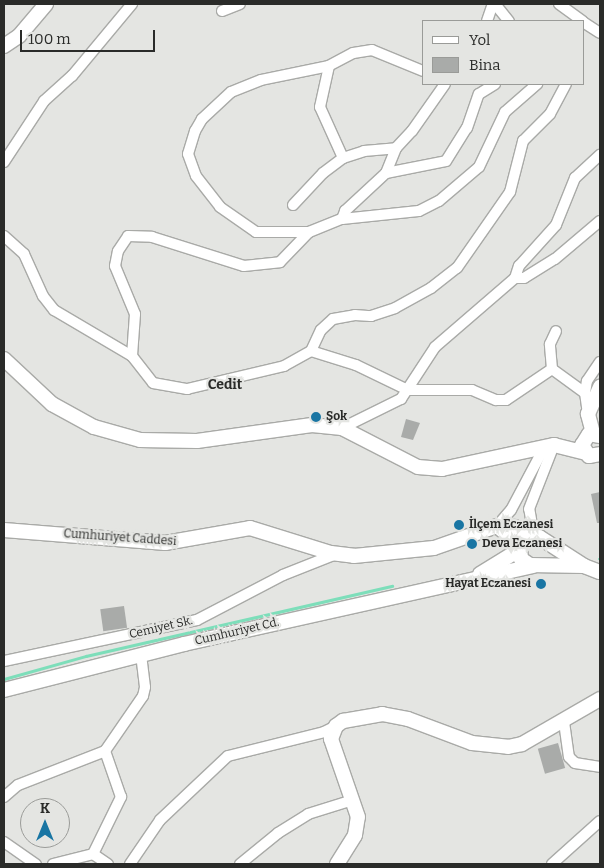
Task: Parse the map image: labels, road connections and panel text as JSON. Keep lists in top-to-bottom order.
{
  "streets": {
    "street": ["Cumhuriyet Caddesi", "Cemiyet Sk.", "Cumhuriyet Cd."]
  },
  "crossings": [
    ["Cumhuriyet Caddesi", "Cemiyet Sk."],
    ["Cumhuriyet Caddesi", "Cumhuriyet Cd."]
  ],
  "districts": ["Cedit"],
  "places": [
    "Şok",
    "İlçem Eczanesi",
    "Deva Eczanesi",
    "Hayat Eczanesi"
  ],
  "legend": ["Yol", "Bina"],
  "scale_bar": "100 m",
  "north": "top"
}
